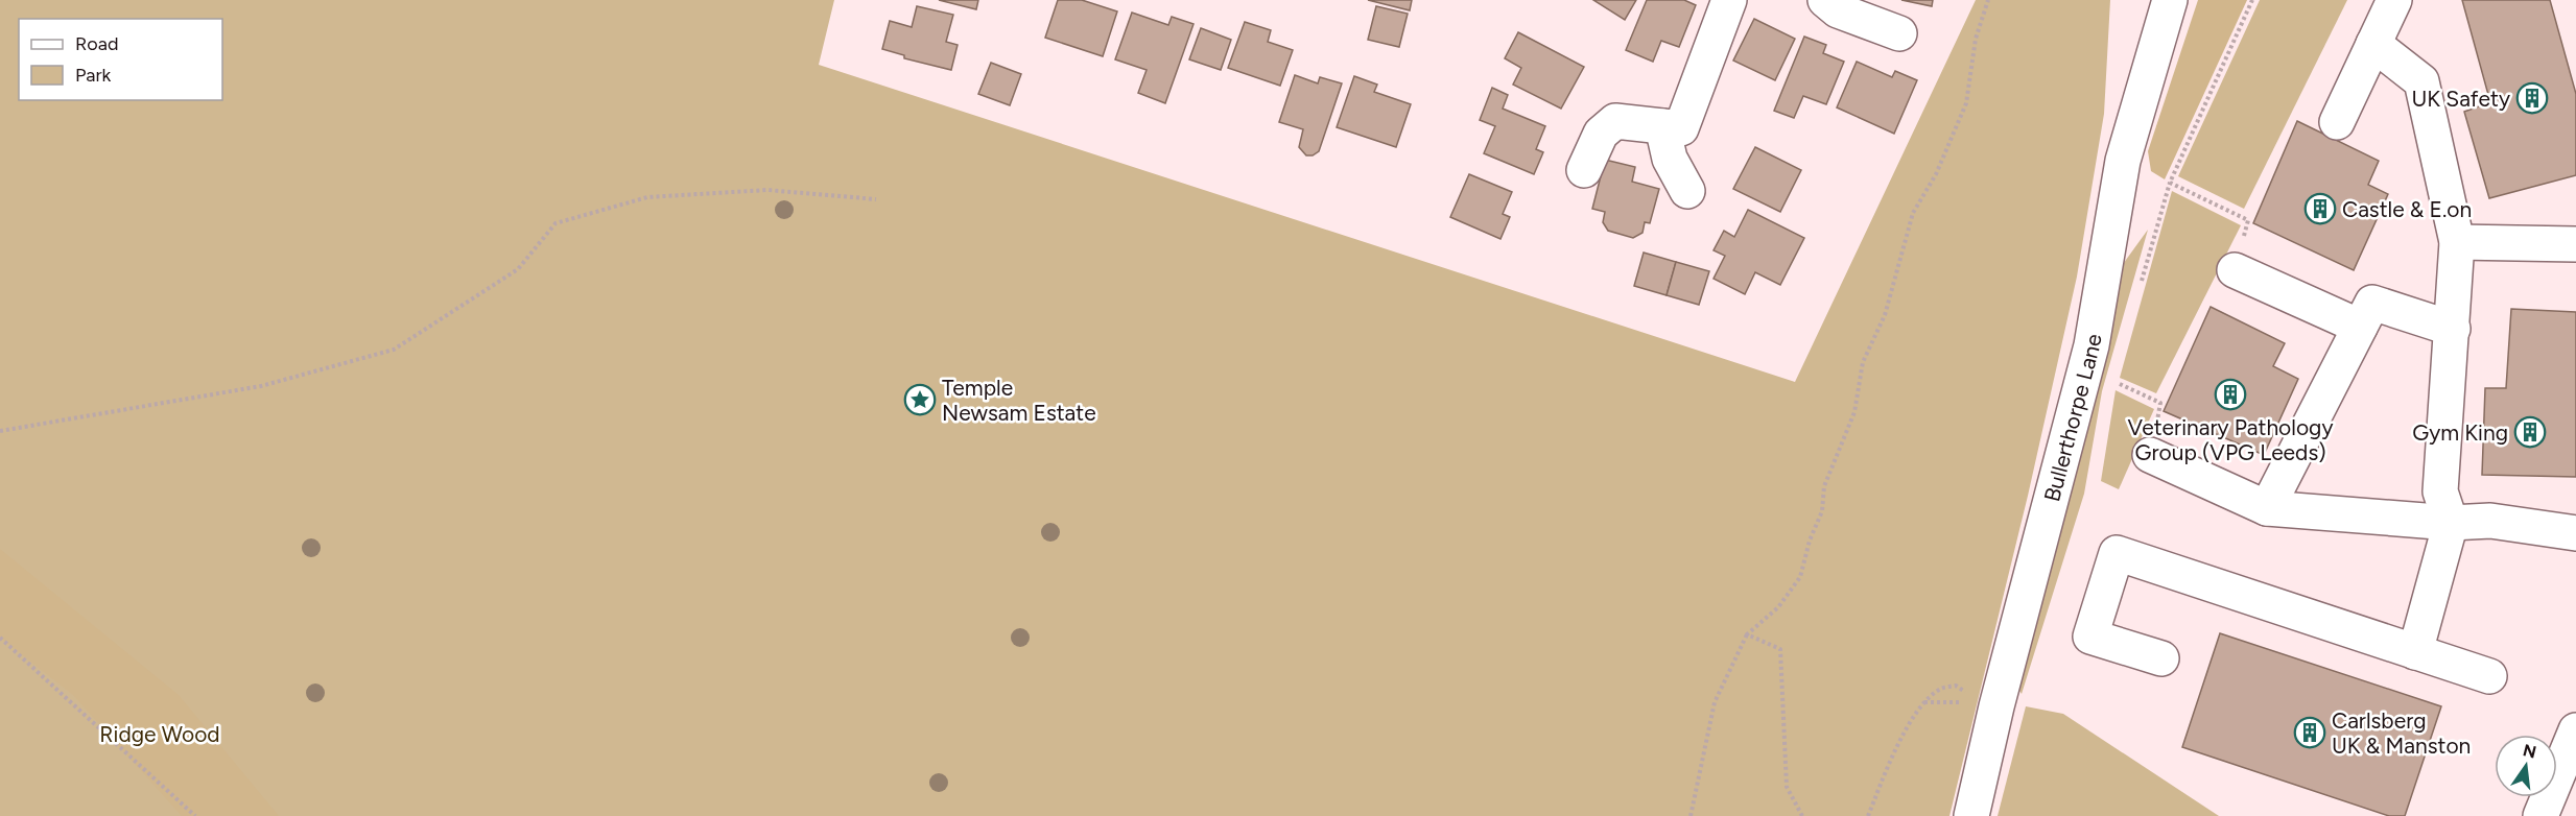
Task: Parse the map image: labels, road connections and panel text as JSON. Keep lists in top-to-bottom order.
{
  "streets": {
    "street": ["Bullerthorpe Lane"]
  },
  "parks": ["Ridge Wood"],
  "places": {
    "building": [
      "UK Safety",
      "Castle & E.on",
      "Veterinary Pathology Group (VPG Leeds)",
      "Gym King",
      "Carlsberg UK & Manston"
    ],
    "place": ["Temple Newsam Estate"]
  },
  "legend": ["Road", "Park"],
  "north": "top"
}
